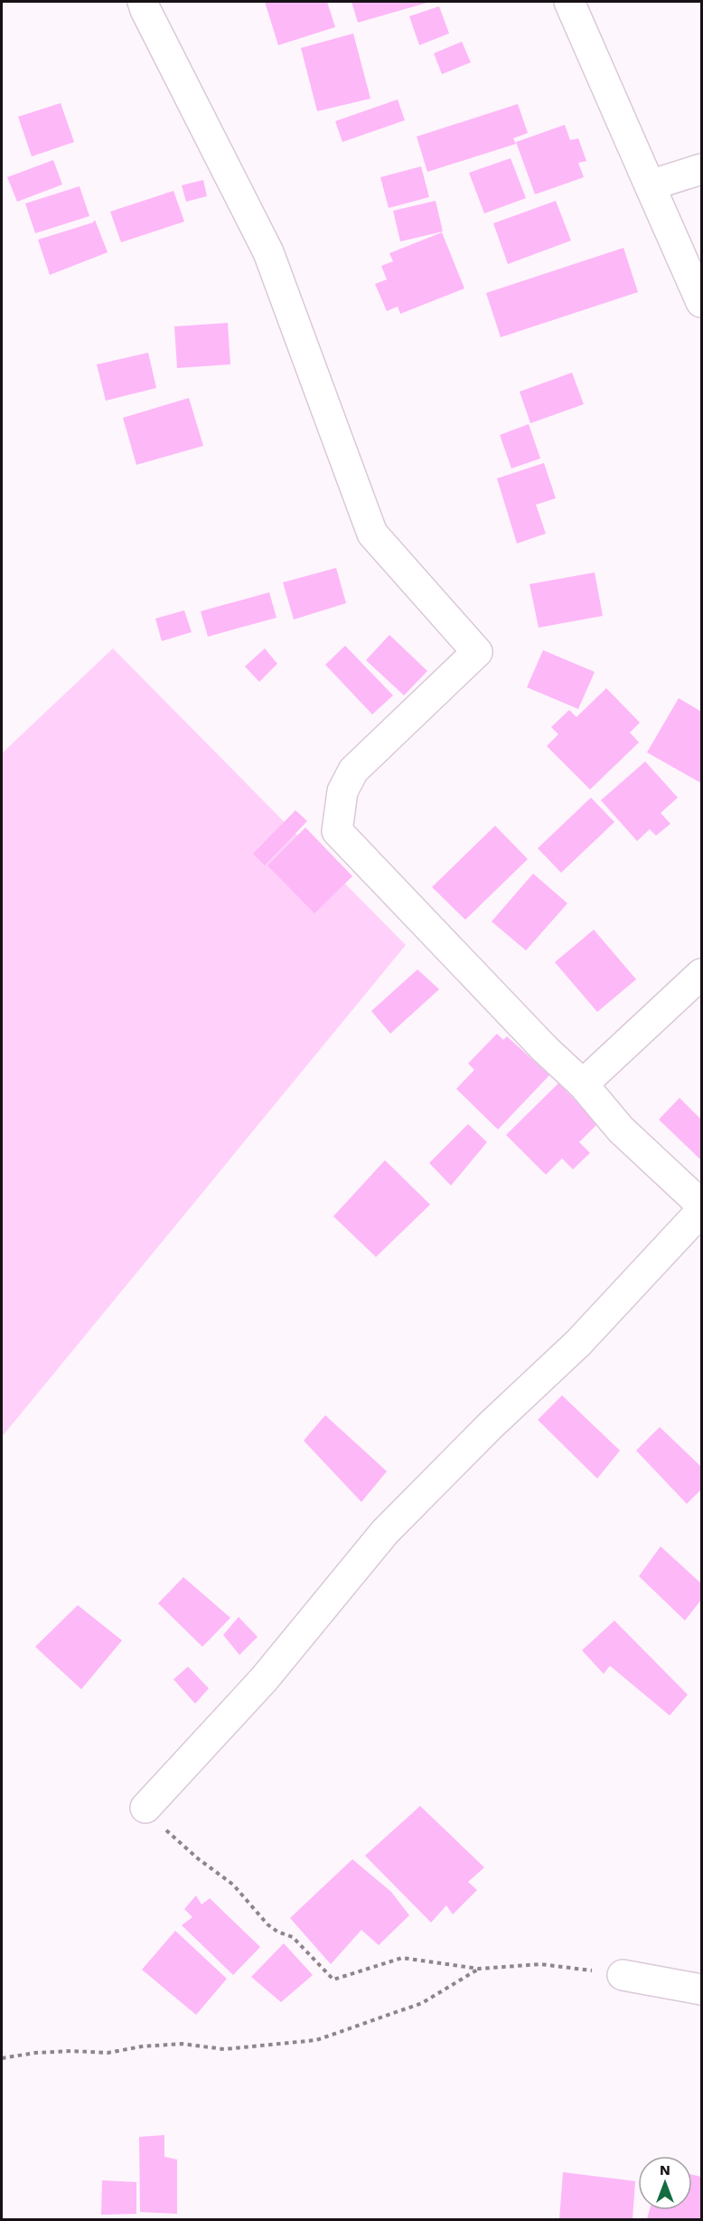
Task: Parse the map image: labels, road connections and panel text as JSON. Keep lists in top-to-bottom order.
{
  "north": "top"
}
